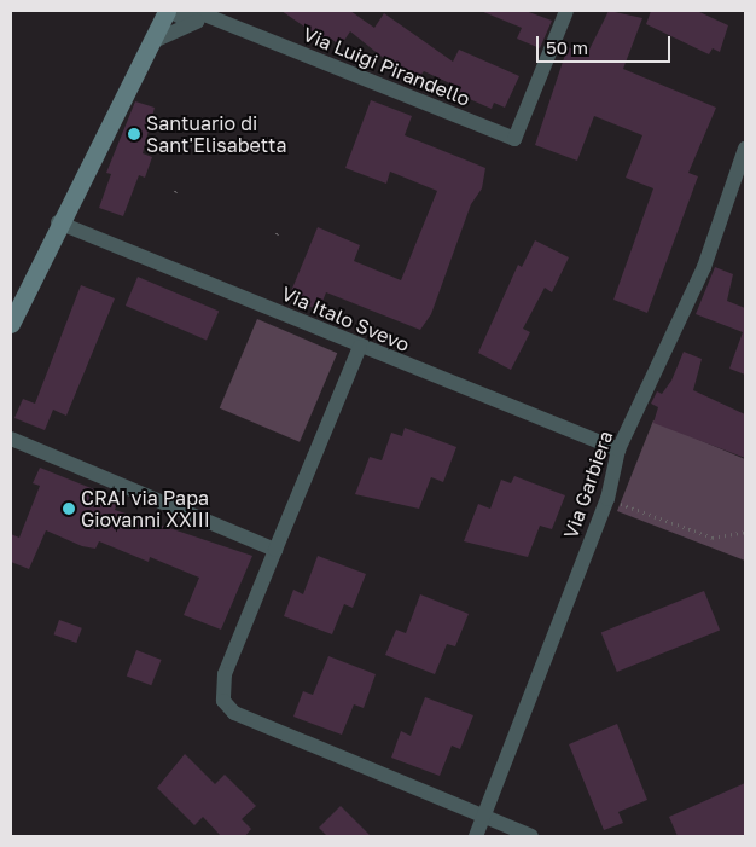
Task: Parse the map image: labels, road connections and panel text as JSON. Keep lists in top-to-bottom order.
{
  "streets": {
    "street": ["Via Luigi Pirandello", "Via Italo Svevo", "Via Garbiera"]
  },
  "crossings": [
    ["Via Italo Svevo", "Via Garbiera"]
  ],
  "places": ["Santuario di Sant'Elisabetta", "CRAI via Papa Giovanni XXIII"],
  "scale_bar": "50 m"
}
